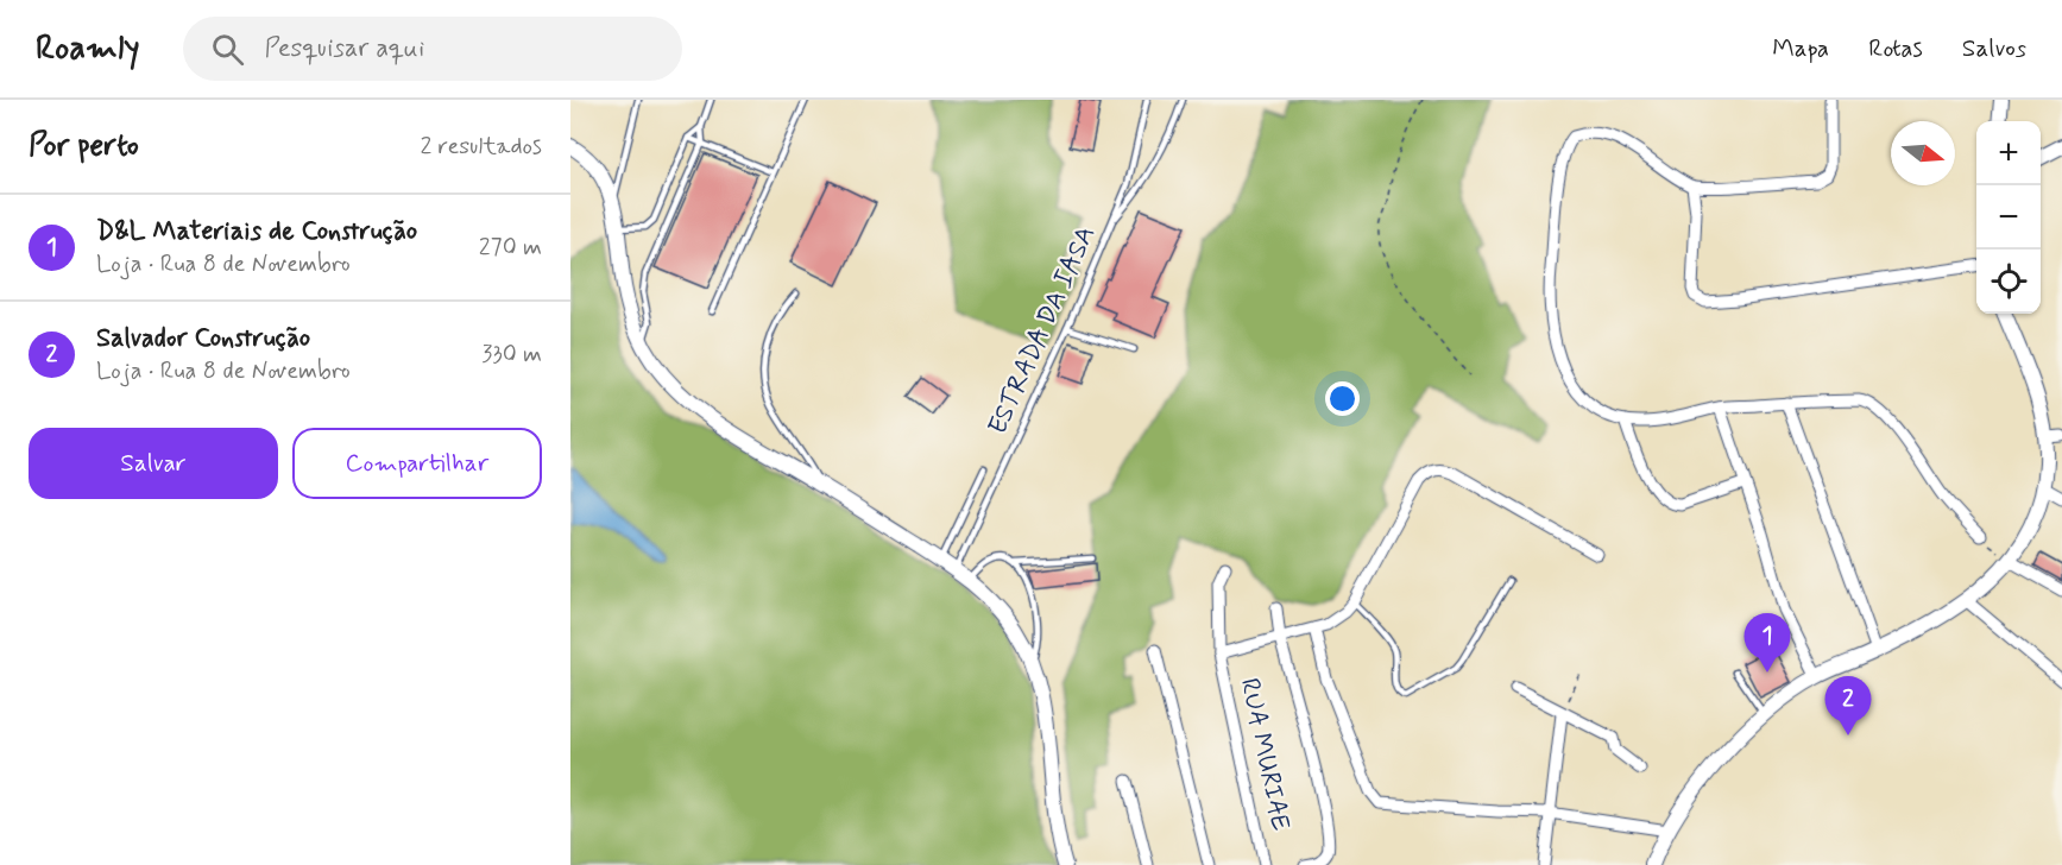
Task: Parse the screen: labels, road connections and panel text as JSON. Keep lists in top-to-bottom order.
{
  "streets": {
    "street": ["RUA MURIAE"],
    "lane": ["ESTRADA DA IASA"]
  },
  "north": "right",
  "page": {
    "header": "Roamly",
    "search": "Pesquisar aqui",
    "nav": ["Mapa", "Rotas", "Salvos"],
    "heading": ["Por perto", "2 resultados"],
    "map_buttons": ["+", "−"],
    "list": [
      {
        "mark": "1",
        "name": "D&L Materiais de Construção",
        "note": "Loja · Rua 8 de Novembro",
        "value": "270 m"
      },
      {
        "mark": "2",
        "name": "Salvador Construção",
        "note": "Loja · Rua 8 de Novembro",
        "value": "330 m"
      }
    ],
    "buttons": ["Salvar", "Compartilhar"],
    "pins": ["1", "2"]
  }
}
